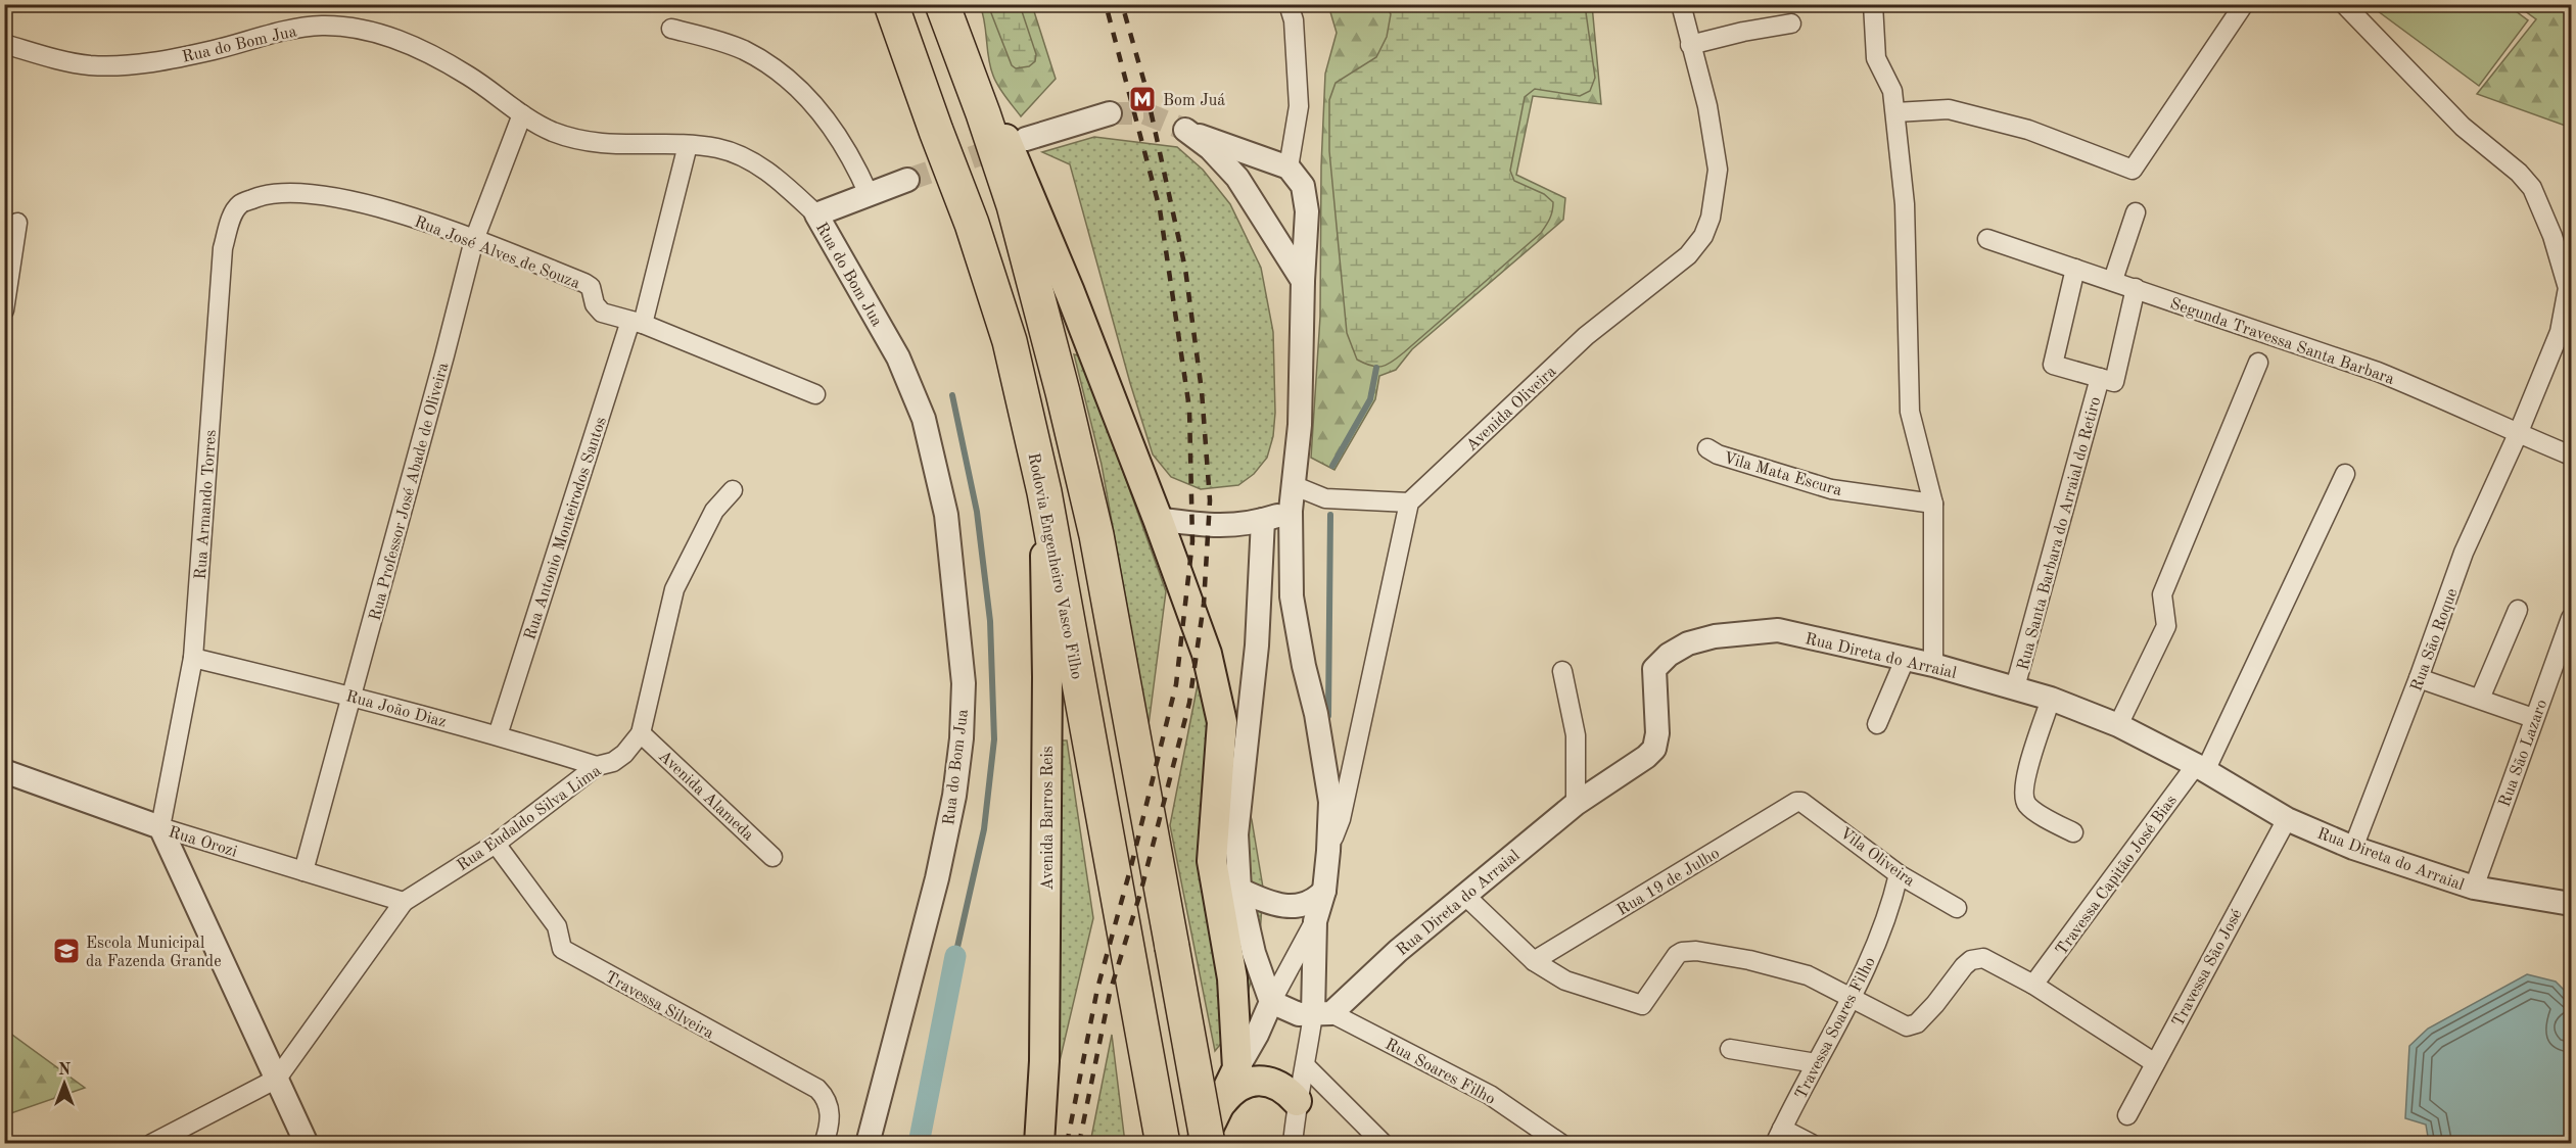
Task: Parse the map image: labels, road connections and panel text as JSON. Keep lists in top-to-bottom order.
{
  "streets": {
    "highway": ["Rodovia Engenheiro Vasco Filho"],
    "main road": ["Avenida Barros Reis"],
    "street": [
      "Rua do Bom Jua",
      "Rua José Alves de Souza",
      "Segunda Travessa Santa Barbara",
      "Avenida Oliveira",
      "Vila Mata Escura",
      "Rua Professor José Abade de Oliveira",
      "Rua Armando Torres",
      "Rua Antonio Monteirodos Santos",
      "Rua Santa Barbara do Arraial do Retiro",
      "Rua São Roque",
      "Rua Direta do Arraial",
      "Rua João Diaz",
      "Rua São Lazaro",
      "Avenida Alameda",
      "Rua Eudaldo Silva Lima",
      "Rua Orozi",
      "Vila Oliveira",
      "Travessa Capitão José Bias",
      "Rua 19 de Julho",
      "Travessa São José",
      "Travessa Silveira",
      "Travessa Soares Filho",
      "Rua Soares Filho"
    ]
  },
  "crossings": [
    ["Rua do Bom Jua", "Rua Professor José Abade de Oliveira"],
    ["Rua do Bom Jua", "Rua Antonio Monteirodos Santos"],
    ["Rua José Alves de Souza", "Rua Professor José Abade de Oliveira"],
    ["Rua José Alves de Souza", "Rua Armando Torres"],
    ["Rua José Alves de Souza", "Rua Antonio Monteirodos Santos"],
    ["Segunda Travessa Santa Barbara", "Rua Santa Barbara do Arraial do Retiro"],
    ["Segunda Travessa Santa Barbara", "Rua São Roque"],
    ["Rua Professor José Abade de Oliveira", "Rua João Diaz"],
    ["Rua Professor José Abade de Oliveira", "Rua Orozi"],
    ["Rua Armando Torres", "Rua João Diaz"],
    ["Rua Armando Torres", "Rua Orozi"],
    ["Rua Antonio Monteirodos Santos", "Rua João Diaz"],
    ["Rua Santa Barbara do Arraial do Retiro", "Rua Direta do Arraial"],
    ["Rodovia Engenheiro Vasco Filho", "Avenida Barros Reis"],
    ["Rua São Roque", "Rua Direta do Arraial"],
    ["Rua Direta do Arraial", "Rua São Lazaro"],
    ["Rua Direta do Arraial", "Travessa Capitão José Bias"],
    ["Rua Direta do Arraial", "Travessa São José"],
    ["Rua Direta do Arraial", "Rua Soares Filho"],
    ["Rua João Diaz", "Rua Eudaldo Silva Lima"],
    ["Avenida Alameda", "Rua Eudaldo Silva Lima"],
    ["Rua Eudaldo Silva Lima", "Rua Orozi"],
    ["Rua Eudaldo Silva Lima", "Travessa Silveira"],
    ["Vila Oliveira", "Rua 19 de Julho"],
    ["Vila Oliveira", "Travessa Soares Filho"]
  ],
  "places": {
    "metro station": ["Bom Juá"],
    "school or university": ["Escola Municipal da Fazenda Grande"]
  },
  "north": "top"
}
